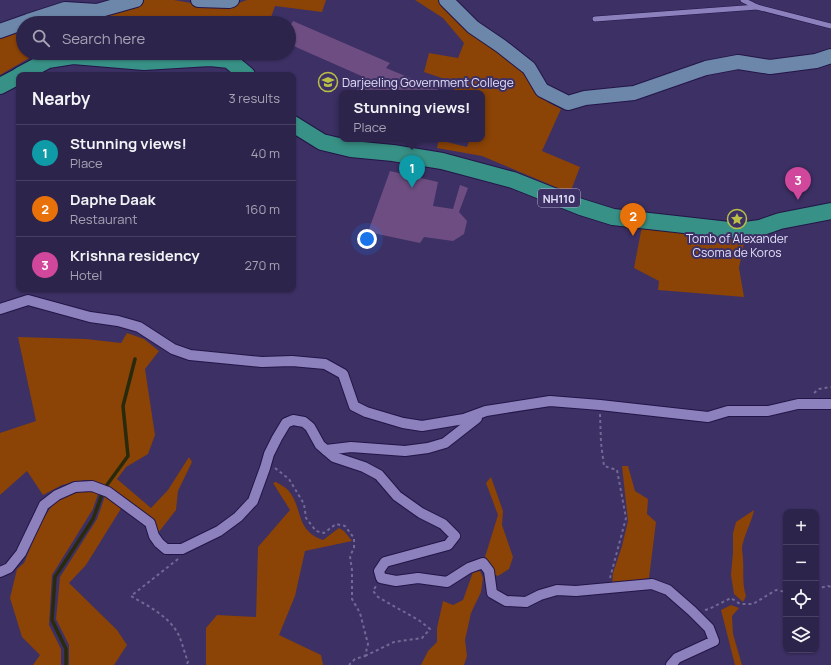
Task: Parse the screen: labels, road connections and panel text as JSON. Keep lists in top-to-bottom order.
{
  "streets": {
    "highway": ["NH110"]
  },
  "places": {
    "school or university": ["Darjeeling Government College"],
    "place": ["Tomb of Alexander Csoma de Koros"]
  },
  "page": {
    "search": "Search here",
    "heading": ["Nearby", "3 results"],
    "popup": ["Stunning views!", "Place"],
    "list": [
      {
        "mark": "1",
        "name": "Stunning views!",
        "note": "Place",
        "value": "40 m"
      },
      {
        "mark": "2",
        "name": "Daphe Daak",
        "note": "Restaurant",
        "value": "160 m"
      },
      {
        "mark": "3",
        "name": "Krishna residency",
        "note": "Hotel",
        "value": "270 m"
      }
    ],
    "pins": ["1", "3", "2"],
    "map_buttons": ["+", "−"]
  }
}
